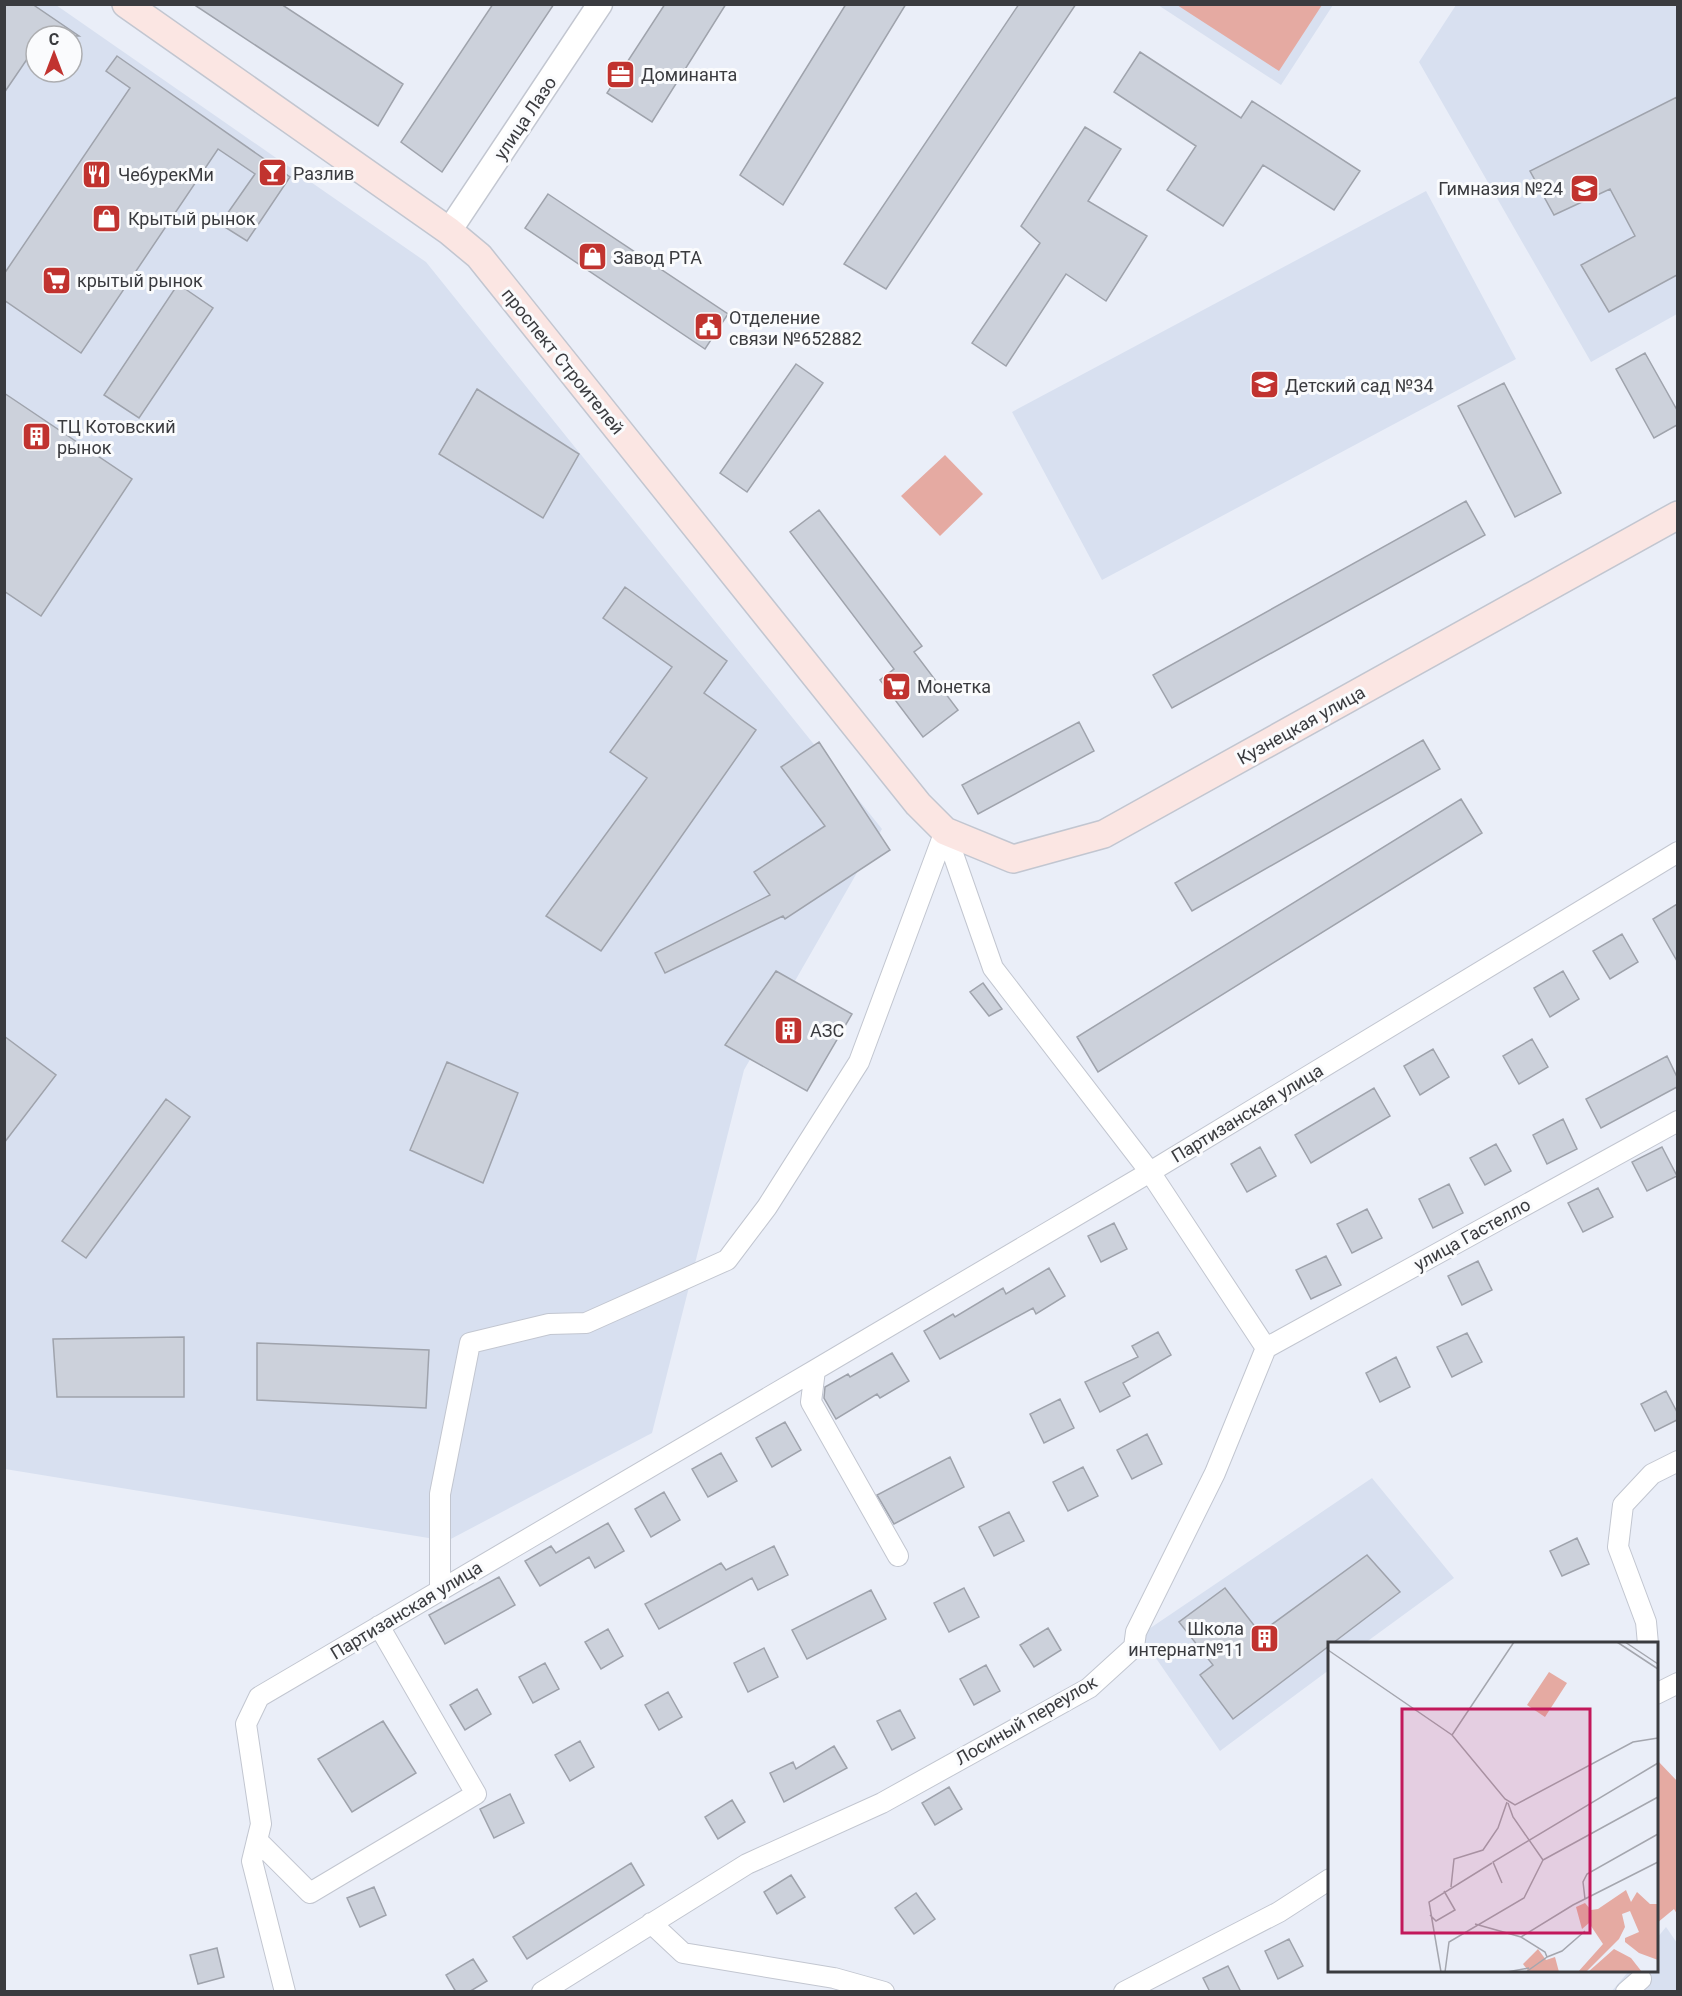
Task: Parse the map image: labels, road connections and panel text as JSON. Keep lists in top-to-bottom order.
{
  "streets": {
    "main road": ["проспект Строителей", "Кузнецкая улица"],
    "street": [
      "улица Лазо",
      "Партизанская улица",
      "улица Гастелло",
      "Лосиный переулок"
    ]
  },
  "crossings": [
    ["улица Лазо", "проспект Строителей"],
    ["проспект Строителей", "Кузнецкая улица"],
    ["улица Гастелло", "Лосиный переулок"]
  ],
  "places": {
    "office": ["Доминанта"],
    "bar": ["Разлив"],
    "restaurant": ["ЧебурекМи"],
    "school or university": ["Гимназия №24", "Детский сад №34"],
    "shop": ["Крытый рынок", "Завод РТА"],
    "supermarket": ["крытый рынок", "Монетка"],
    "public building": ["Отделение связи №652882"],
    "building": ["ТЦ Котовский рынок", "АЗС", "Школа интернат№11"]
  },
  "north": "top"
}
